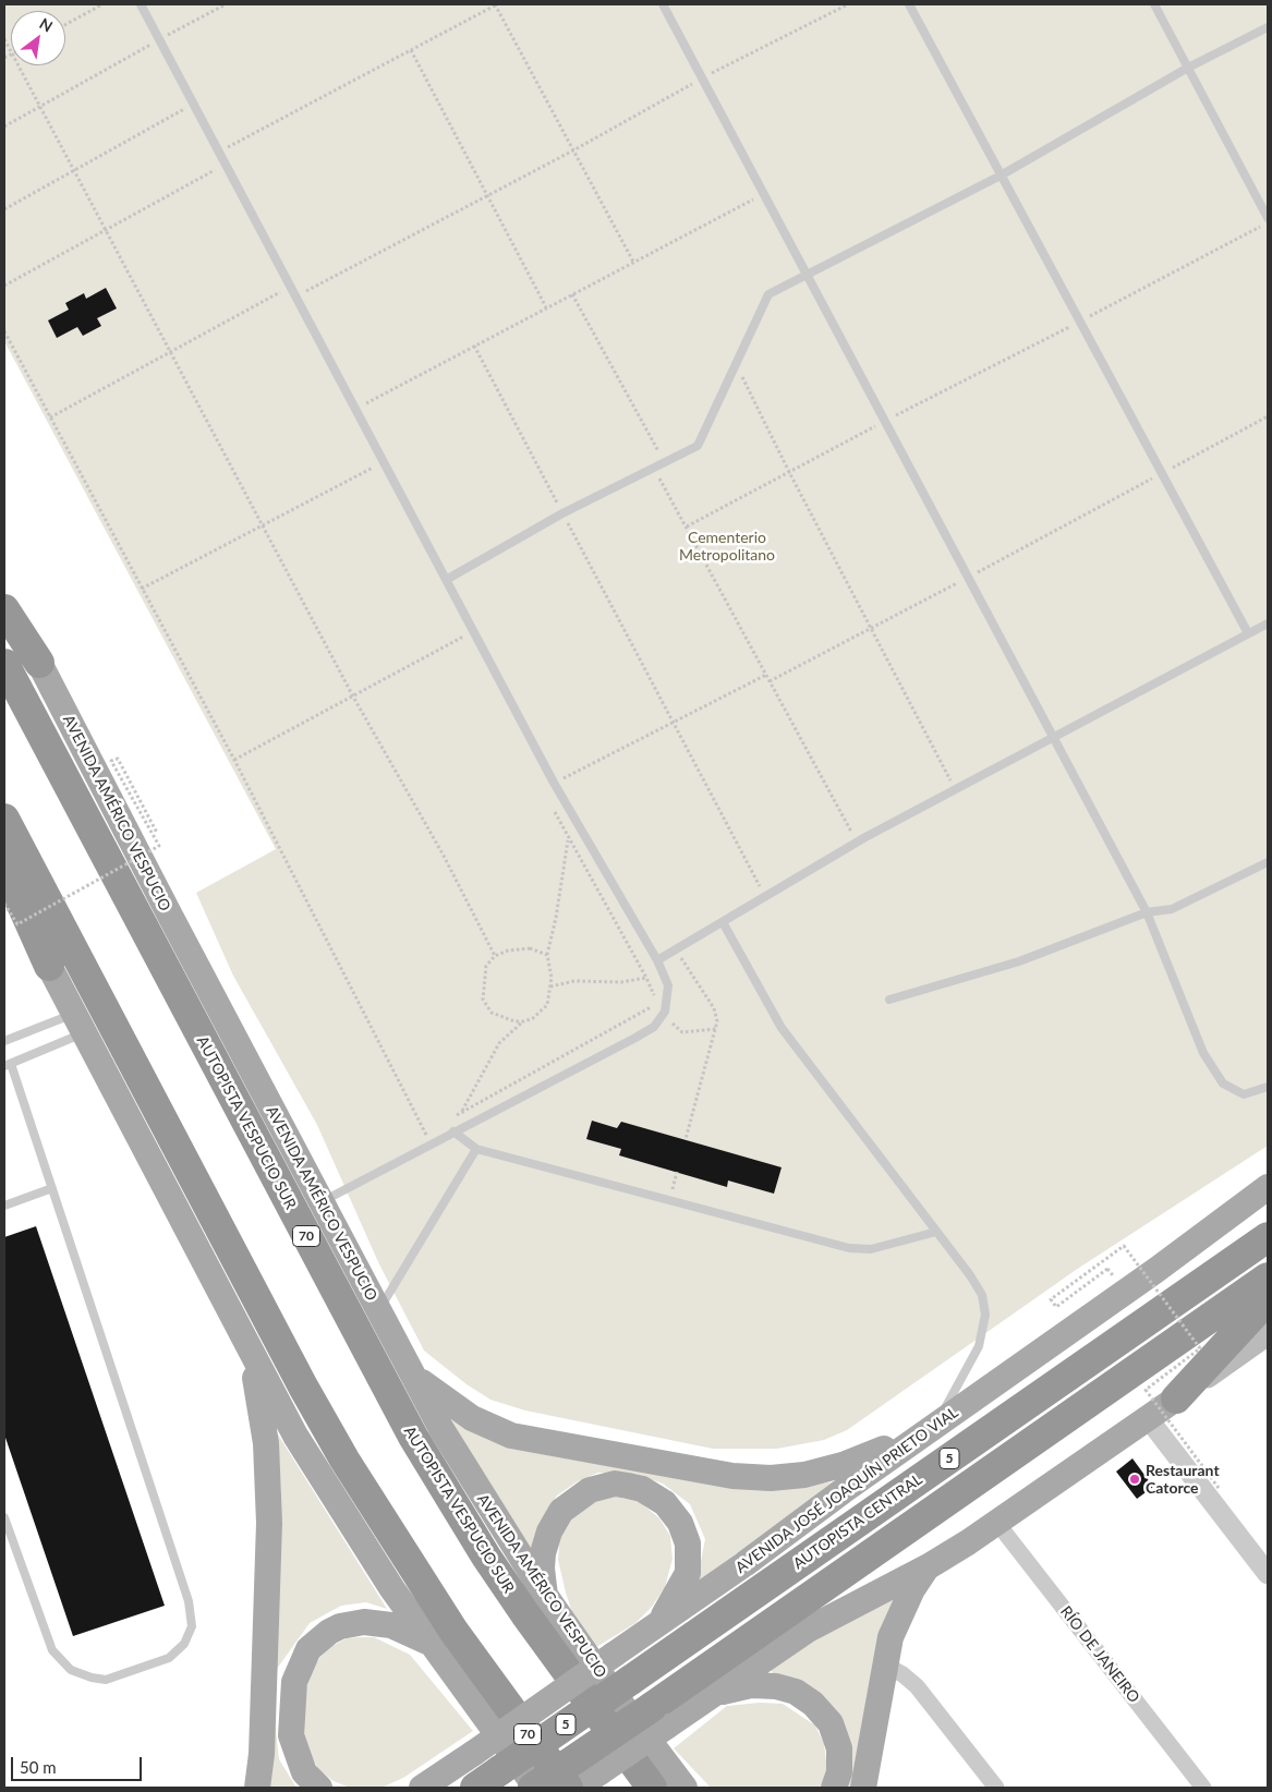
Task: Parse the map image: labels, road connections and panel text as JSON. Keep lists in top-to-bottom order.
{
  "streets": {
    "highway": [
      "AUTOPISTA VESPUCIO SUR",
      "70",
      "5",
      "AUTOPISTA CENTRAL"
    ],
    "main road": ["AVENIDA AMÉRICO VESPUCIO", "AVENIDA JOSÉ JOAQUÍN PRIETO VIAL"],
    "street": ["RÍO DE JANEIRO"]
  },
  "parks": ["Cementerio Metropolitano"],
  "places": ["Restaurant Catorce"],
  "scale_bar": "50 m",
  "north": "top right"
}
